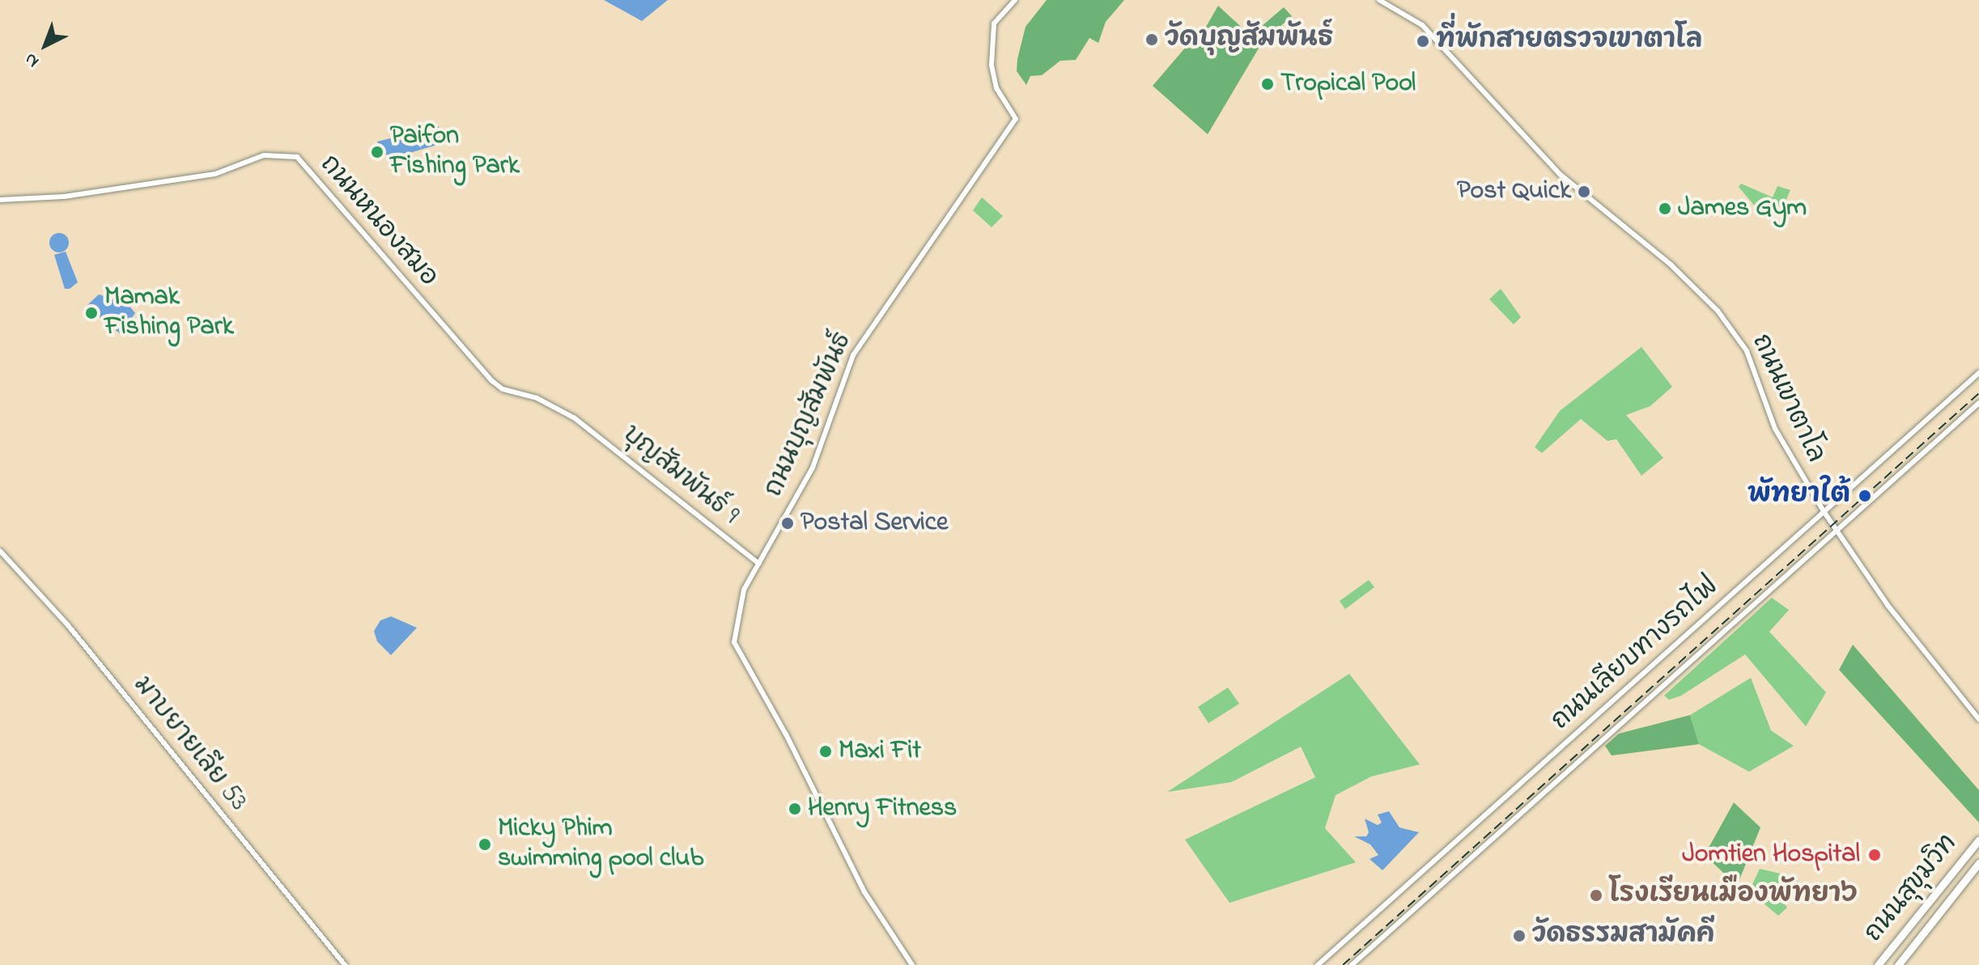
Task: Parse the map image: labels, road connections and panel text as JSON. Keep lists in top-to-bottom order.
{
  "streets": {
    "highway": ["ถนนสุขุมวิท"],
    "street": [
      "ถนนหนองสมอ",
      "ถนนเขาตาโล",
      "ถนนบุญสัมพันธ์",
      "บุญสัมพันธ์ 9",
      "ถนนเลียบทางรถไฟ",
      "มาบยายเลีย 53"
    ]
  },
  "crossings": [
    ["ถนนหนองสมอ", "บุญสัมพันธ์ 9"],
    ["ถนนเขาตาโล", "ถนนเลียบทางรถไฟ"],
    ["ถนนบุญสัมพันธ์", "บุญสัมพันธ์ 9"]
  ],
  "places": [
    "วัดบุญสัมพันธ์",
    "ที่พักสายตรวจเขาตาโล",
    "Tropical Pool",
    "Paifon Fishing Park",
    "Post Quick",
    "James Gym",
    "Mamak Fishing Park",
    "พัทยาใต้",
    "Postal Service",
    "Maxi Fit",
    "Henry Fitness",
    "Micky Phim swimming pool club",
    "Jomtien Hospital",
    "โรงเรียนเมืองพัทยา๖",
    "วัดธรรมสามัคคี"
  ],
  "north": "bottom left"
}
